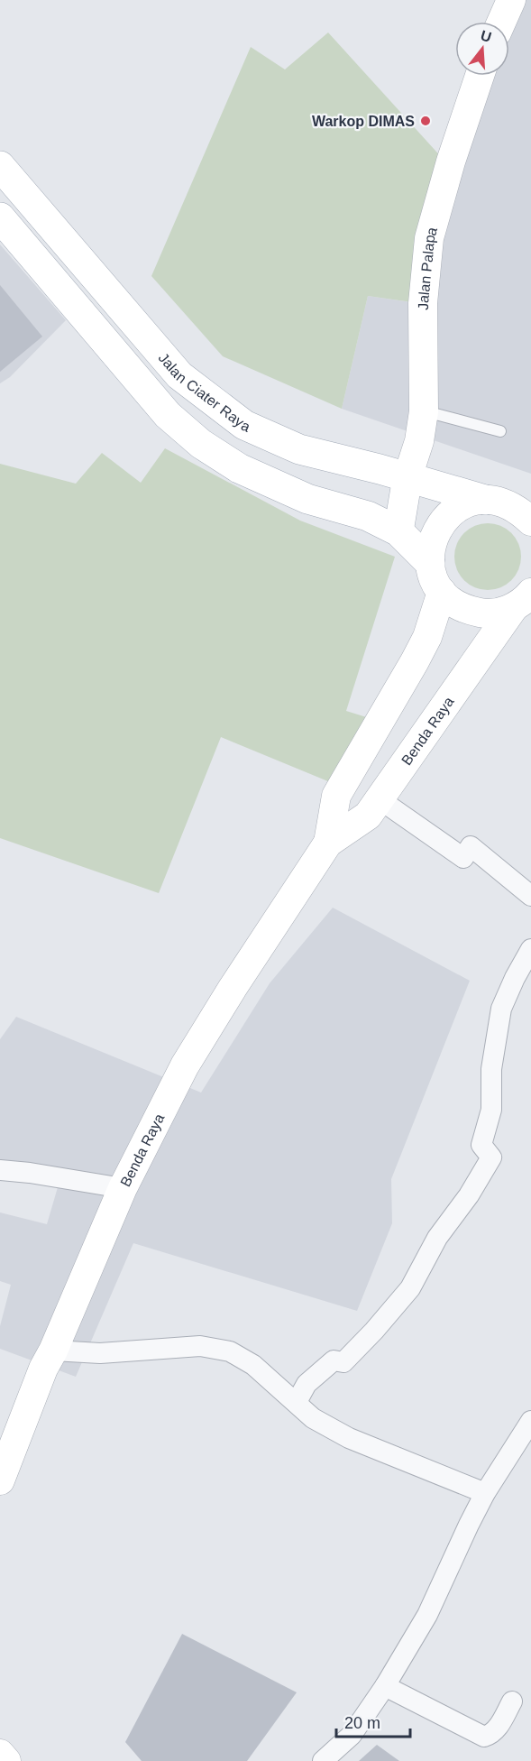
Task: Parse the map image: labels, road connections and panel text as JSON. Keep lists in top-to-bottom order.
{
  "streets": {
    "main road": ["Jalan Ciater Raya"],
    "street": ["Jalan Palapa", "Benda Raya"]
  },
  "crossings": [
    ["Jalan Palapa", "Jalan Ciater Raya"]
  ],
  "places": ["Warkop DIMAS"],
  "scale_bar": "20 m",
  "north": "top"
}
